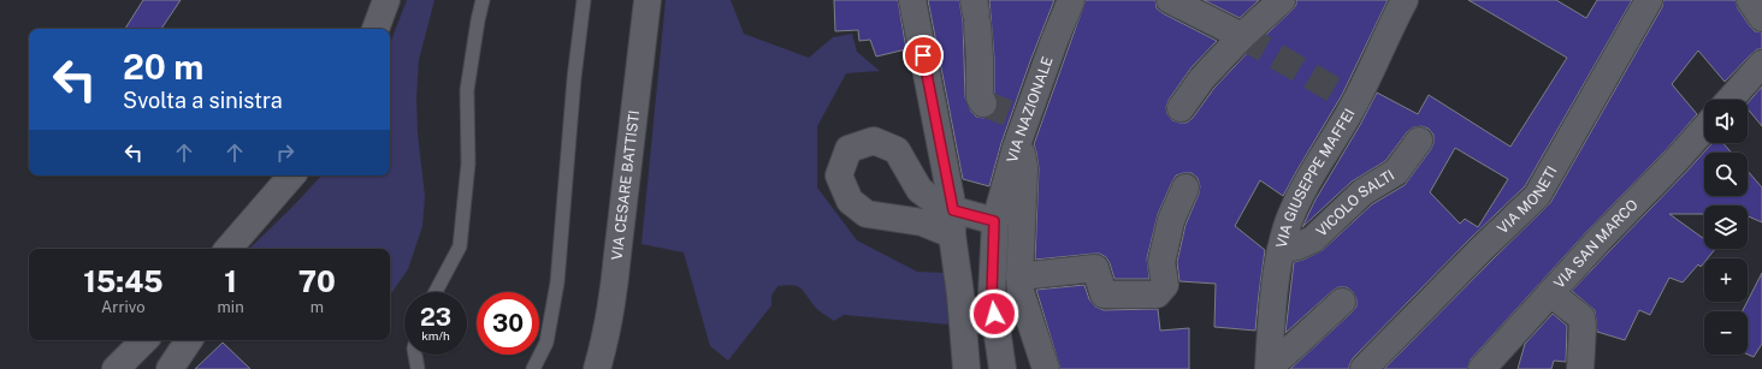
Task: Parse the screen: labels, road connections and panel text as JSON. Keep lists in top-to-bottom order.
{
  "streets": {
    "street": [
      "VIA NAZIONALE",
      "VIA GIUSEPPE MAFFEI",
      "VIA CESARE BATTISTI",
      "VIA MONETI",
      "VICOLO SALTI",
      "VIA SAN MARCO"
    ]
  },
  "crossings": [
    ["VIA GIUSEPPE MAFFEI", "VICOLO SALTI"]
  ],
  "page": {
    "turn": ["20 m", "Svolta a sinistra"],
    "map_buttons": ["+", "−"],
    "eta": [
      "15:45",
      "Arrivo",
      "1",
      "min",
      "70",
      "m"
    ],
    "speed": "23 km/h",
    "limit": "30"
  }
}
